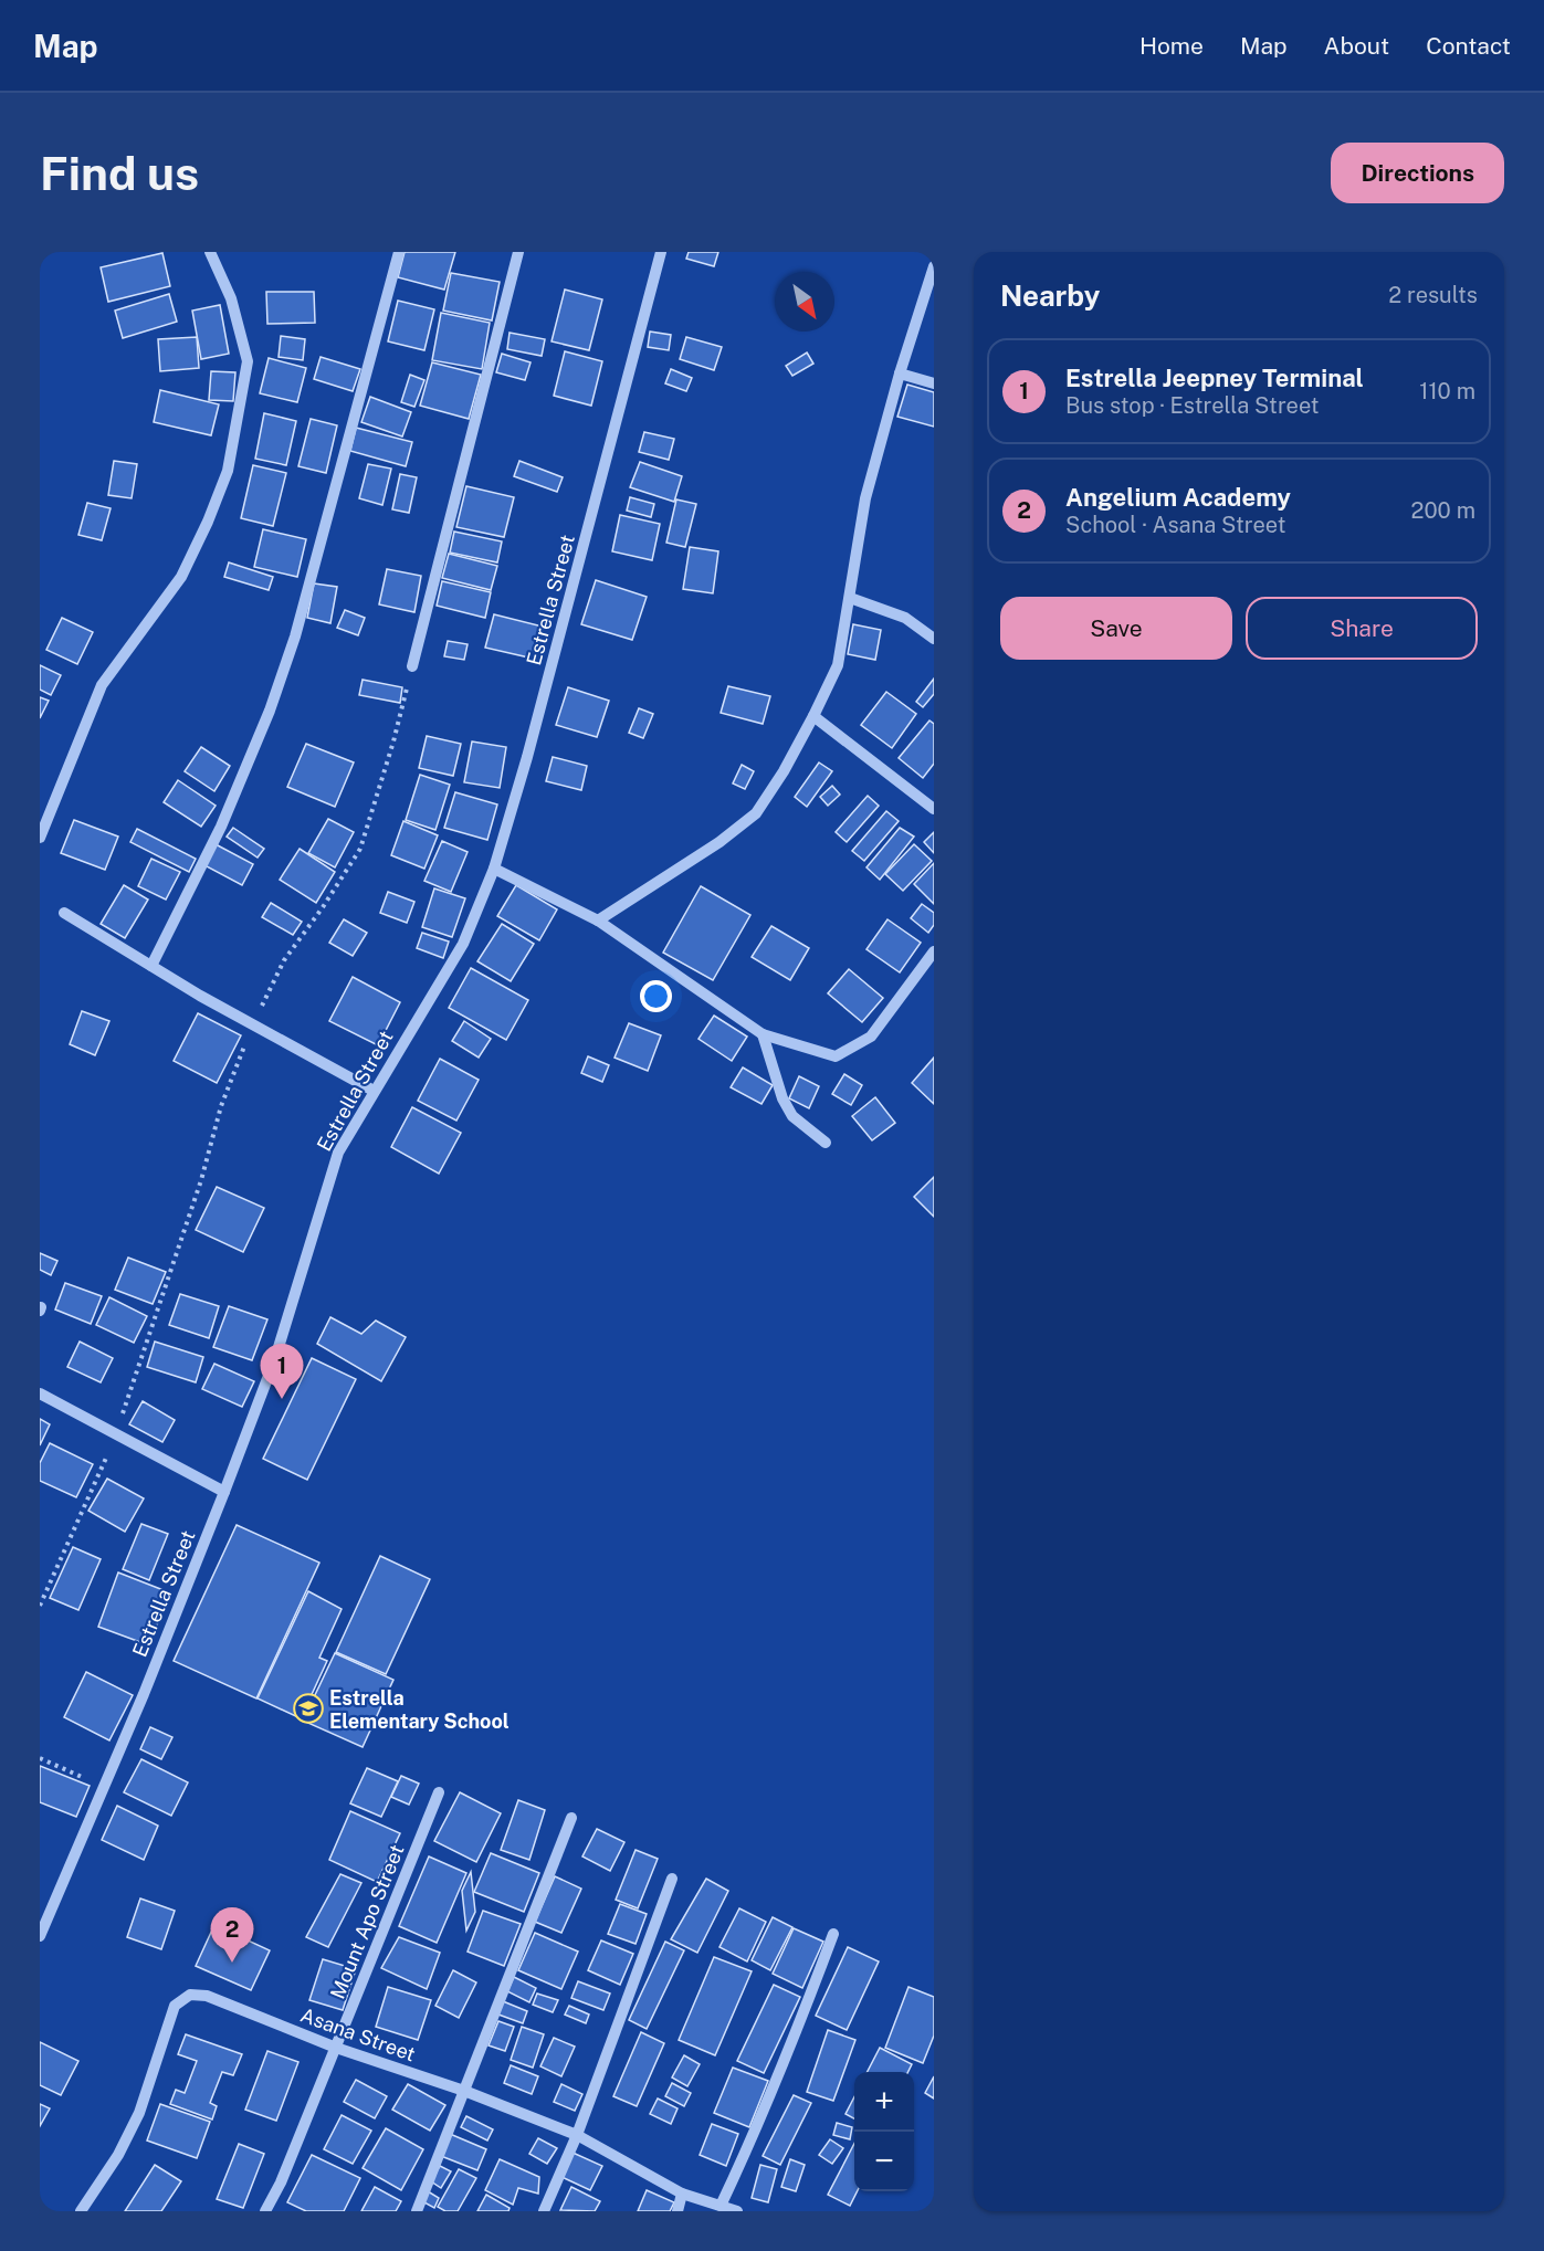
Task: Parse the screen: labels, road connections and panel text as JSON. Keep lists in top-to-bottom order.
{
  "streets": {
    "street": ["Estrella Street", "Mount Apo Street", "Asana Street"]
  },
  "crossings": [
    ["Mount Apo Street", "Asana Street"]
  ],
  "places": {
    "school or university": ["Estrella Elementary School"]
  },
  "north": "bottom right",
  "page": {
    "header": "Map",
    "nav": [
      "Home",
      "Map",
      "About",
      "Contact"
    ],
    "buttons": [
      "Directions",
      ["Save", "Share"]
    ],
    "title": "Find us",
    "heading": ["Nearby", "2 results"],
    "list": [
      {
        "mark": "1",
        "name": "Estrella Jeepney Terminal",
        "note": "Bus stop · Estrella Street",
        "value": "110 m"
      },
      {
        "mark": "2",
        "name": "Angelium Academy",
        "note": "School · Asana Street",
        "value": "200 m"
      }
    ],
    "pins": ["1", "2"],
    "map_buttons": ["+", "−"]
  }
}
